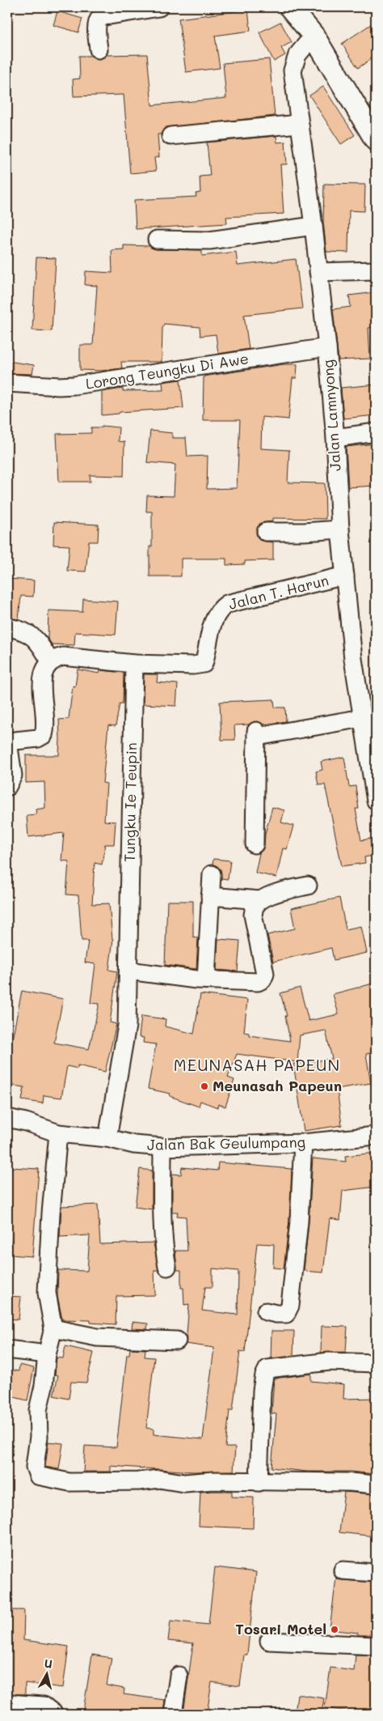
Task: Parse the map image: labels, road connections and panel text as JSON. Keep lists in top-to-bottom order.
{
  "streets": {
    "street": [
      "Lorong Teungku Di Awe",
      "Jalan Lamnyong",
      "Jalan T. Harun",
      "Tungku Ie Teupin",
      "Jalan Bak Geulumpang"
    ]
  },
  "crossings": [
    ["Lorong Teungku Di Awe", "Jalan Lamnyong"],
    ["Jalan Lamnyong", "Jalan T. Harun"],
    ["Jalan T. Harun", "Tungku Ie Teupin"],
    ["Tungku Ie Teupin", "Jalan Bak Geulumpang"]
  ],
  "districts": ["MEUNASAH PAPEUN"],
  "places": ["Meunasah Papeun", "Tosari Motel"],
  "north": "top"
}
